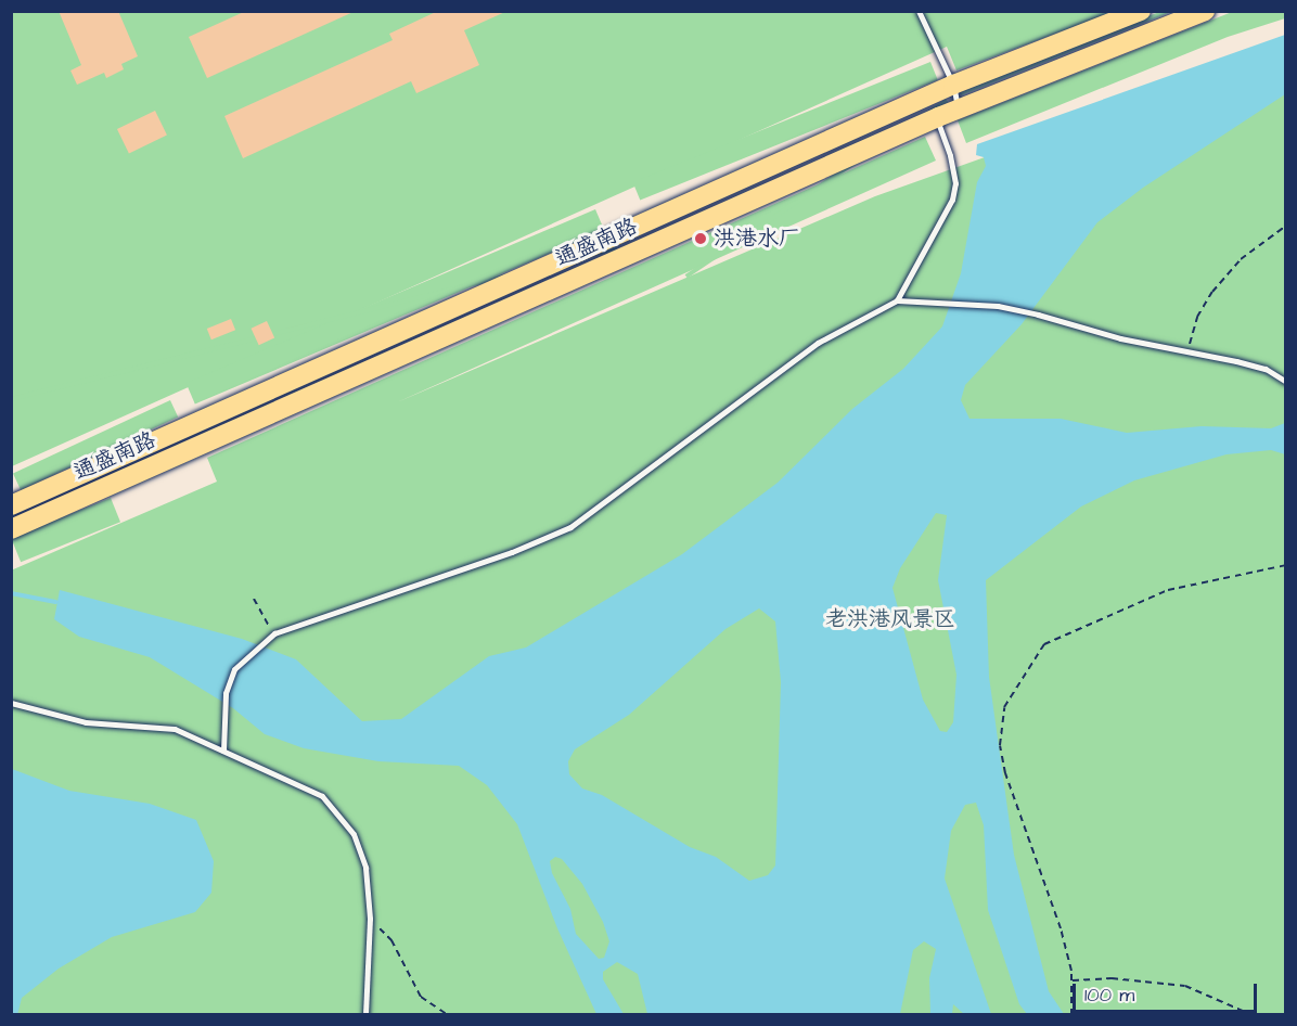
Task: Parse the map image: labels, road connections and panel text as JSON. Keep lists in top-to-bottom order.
{
  "streets": {
    "main road": ["通盛南路"]
  },
  "parks": ["老洪港风景区"],
  "places": ["洪港水厂"],
  "scale_bar": "100 m"
}
